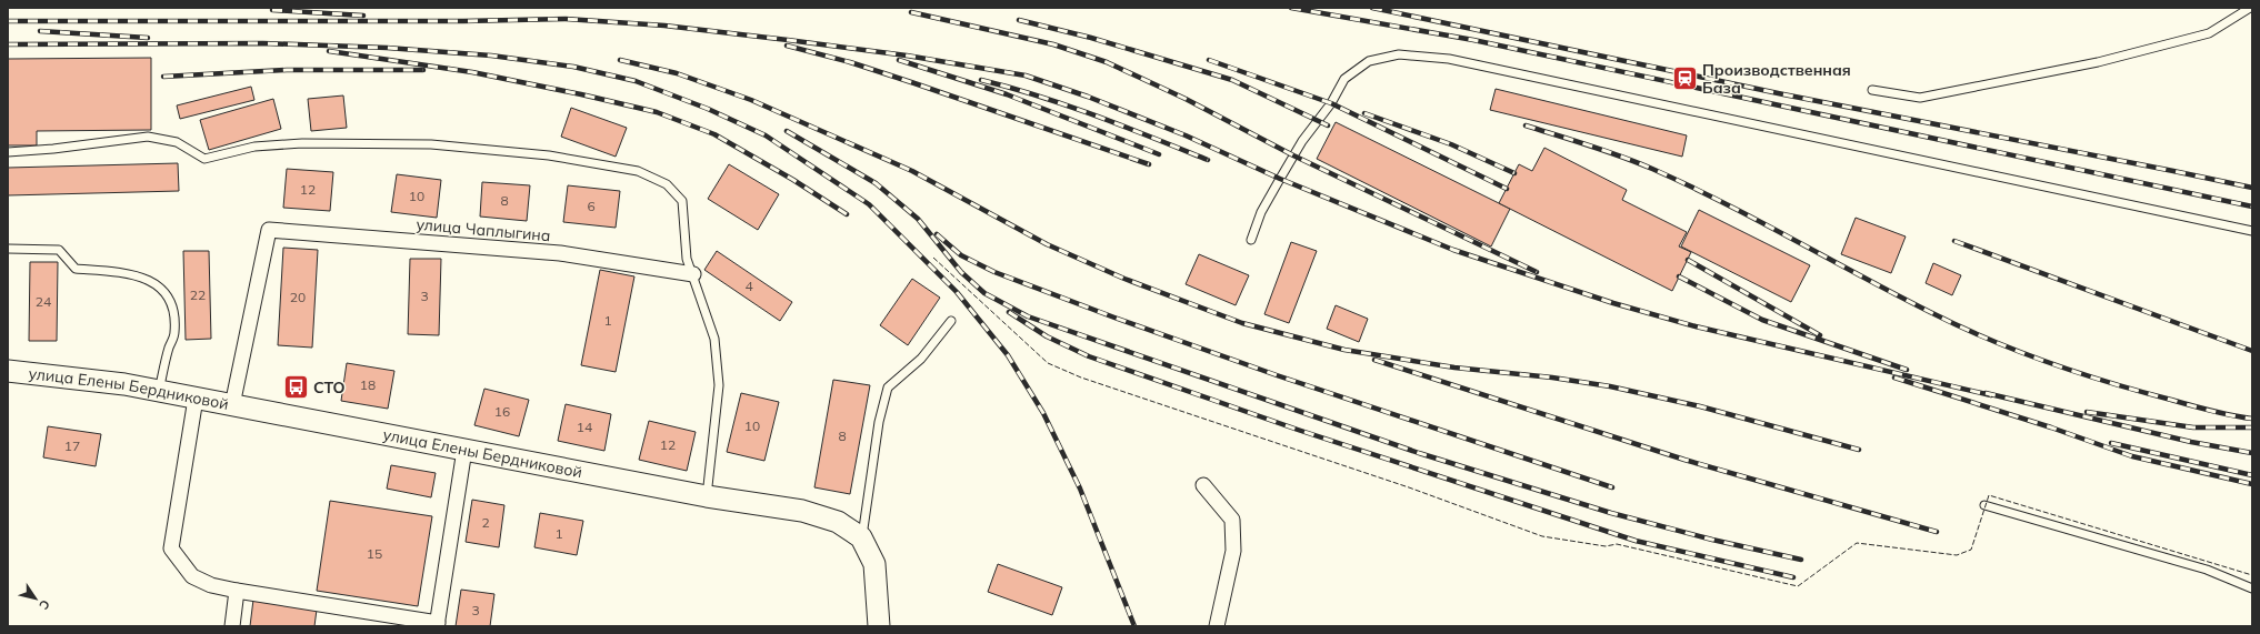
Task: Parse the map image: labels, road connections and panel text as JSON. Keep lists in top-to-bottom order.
{
  "streets": {
    "street": ["улица Чаплыгина", "улица Елены Бердниковой"]
  },
  "crossings": [
    ["улица Чаплыгина", "улица Елены Бердниковой"]
  ],
  "places": {
    "station": ["Производственная База"],
    "bus stop": ["СТО"]
  },
  "house_numbers": [
    "12",
    "10",
    "8",
    "6",
    "4",
    "22",
    "3",
    "20",
    "24",
    "1",
    "18",
    "16",
    "10",
    "14",
    "8",
    "12",
    "17",
    "2",
    "1",
    "15",
    "3"
  ],
  "north": "bottom right"
}
